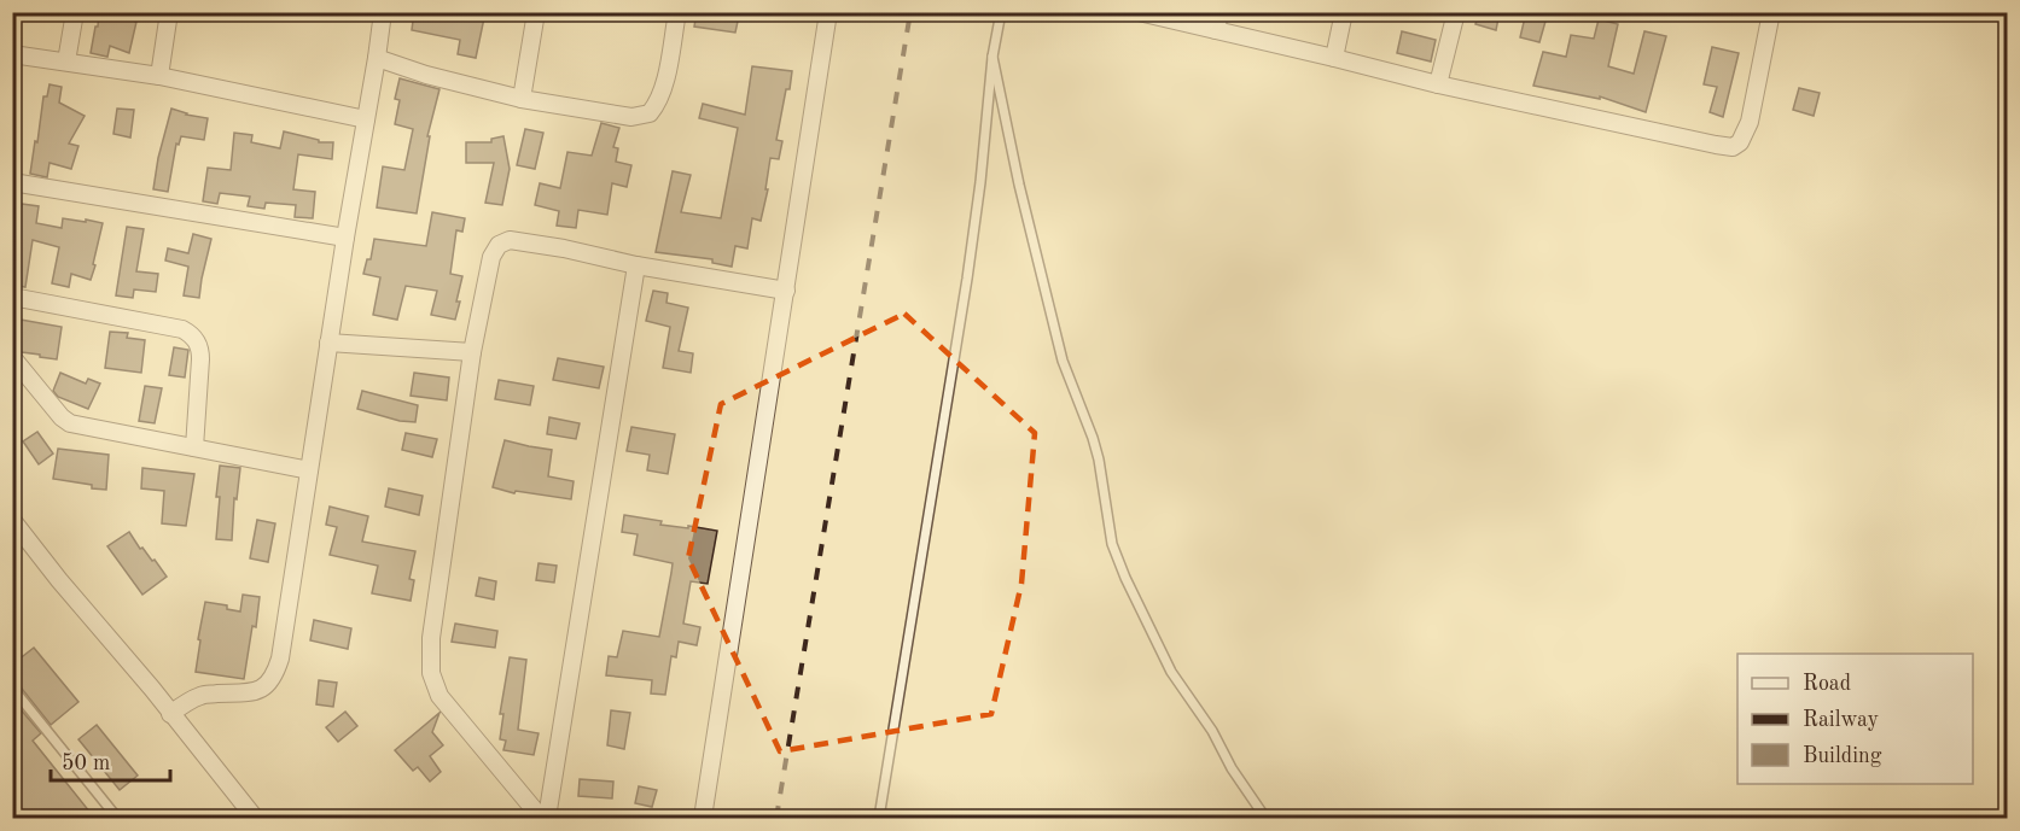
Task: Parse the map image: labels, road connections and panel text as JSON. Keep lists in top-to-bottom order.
{
  "legend": ["Road", "Railway", "Building"],
  "scale_bar": "50 m"
}
